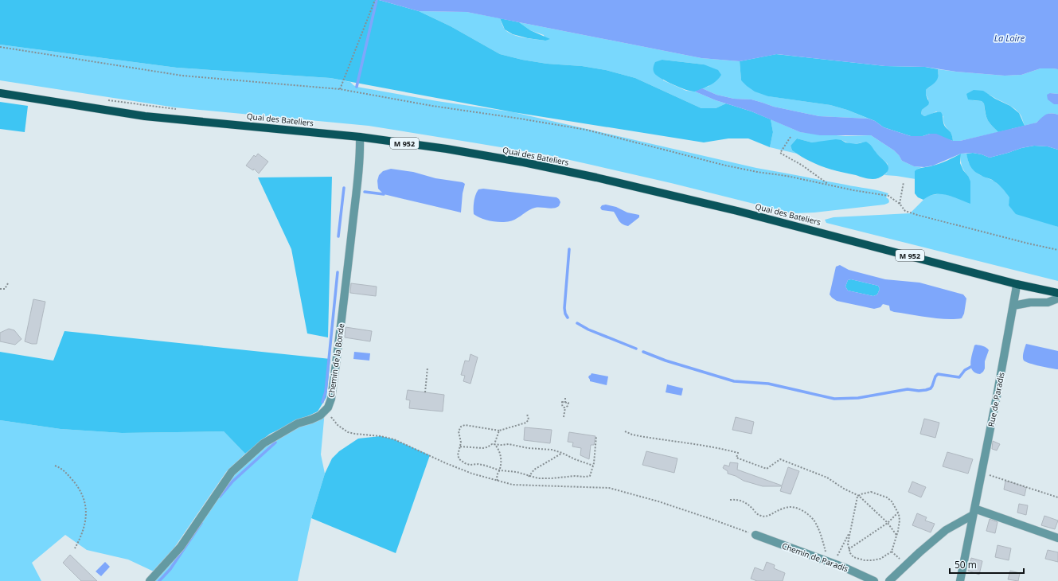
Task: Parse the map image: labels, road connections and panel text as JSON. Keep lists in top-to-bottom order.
{
  "streets": {
    "main road": ["Quai des Bateliers", "M 952"],
    "street": ["Chemin de la Bonde", "Rue de Paradis", "Chemin de Paradis"]
  },
  "crossings": [
    ["Quai des Bateliers", "Chemin de la Bonde"],
    ["Quai des Bateliers", "Rue de Paradis"]
  ],
  "water": ["La Loire"],
  "scale_bar": "50 m"
}
